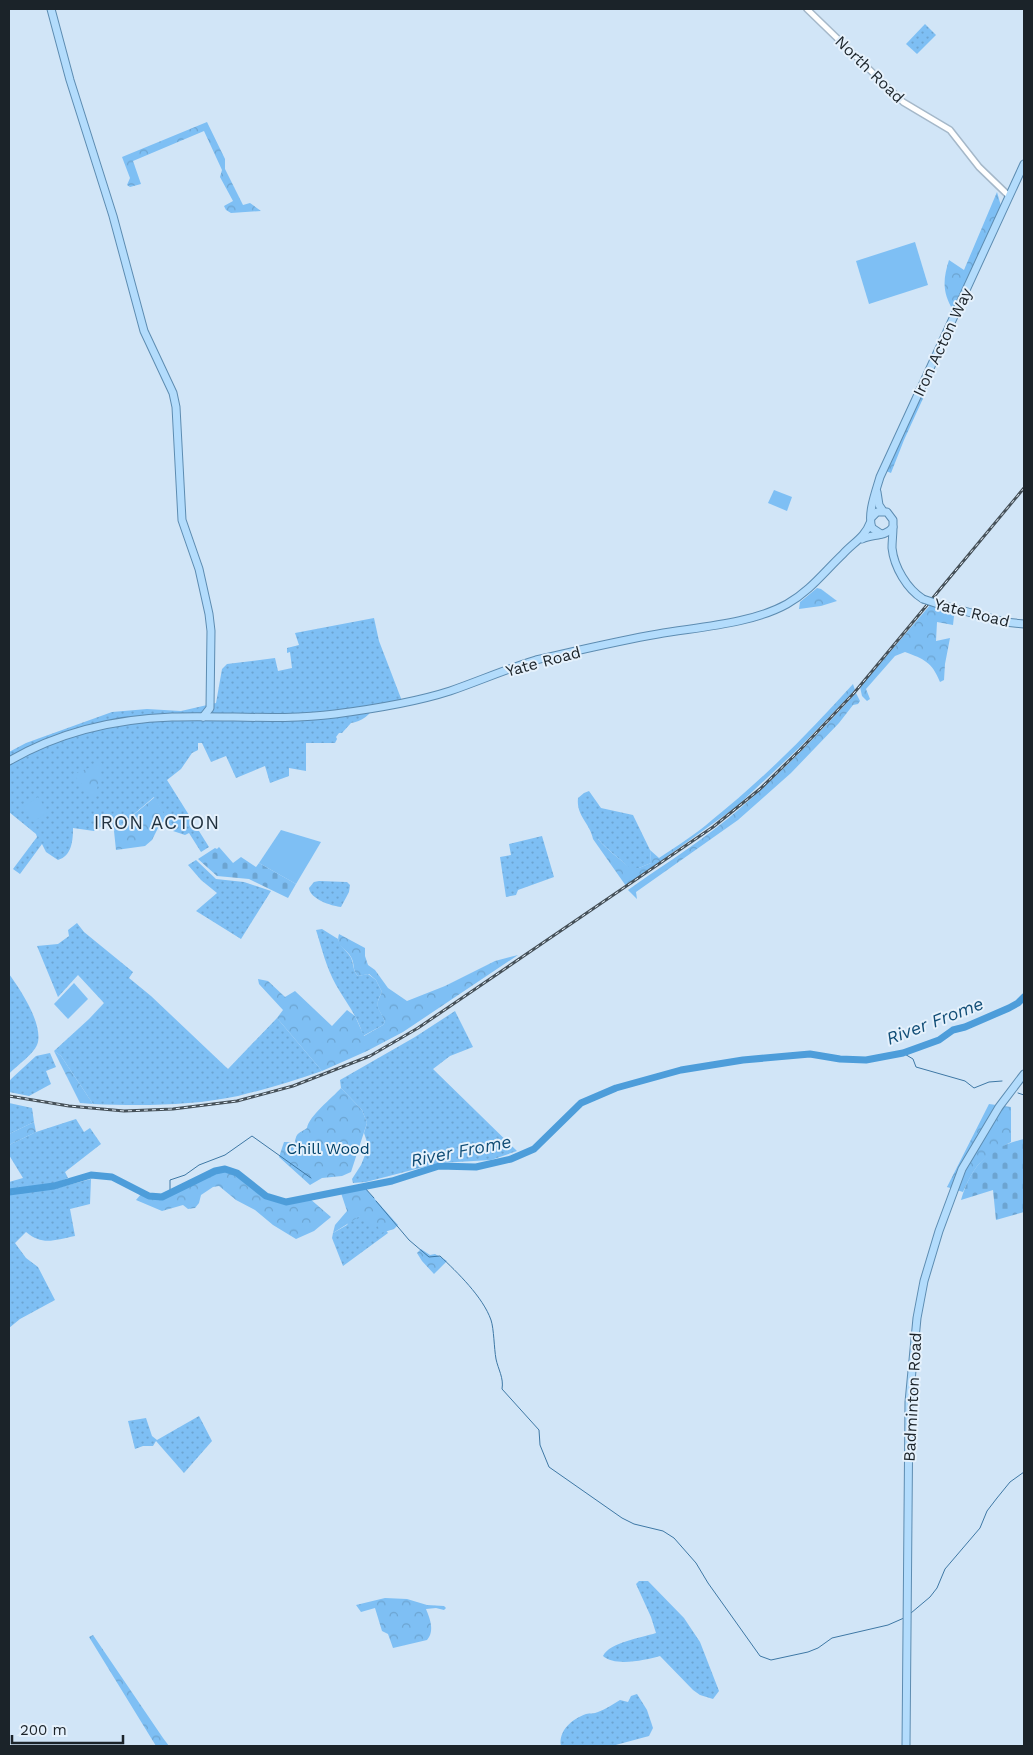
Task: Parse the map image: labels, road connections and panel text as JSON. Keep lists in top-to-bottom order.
{
  "streets": {
    "main road": ["Iron Acton Way", "Yate Road", "Badminton Road"],
    "street": ["North Road"]
  },
  "crossings": [
    ["North Road", "Iron Acton Way"],
    ["Iron Acton Way", "Yate Road"]
  ],
  "districts": ["IRON ACTON"],
  "water": ["River Frome"],
  "parks": ["Chill Wood"],
  "scale_bar": "200 m"
}
